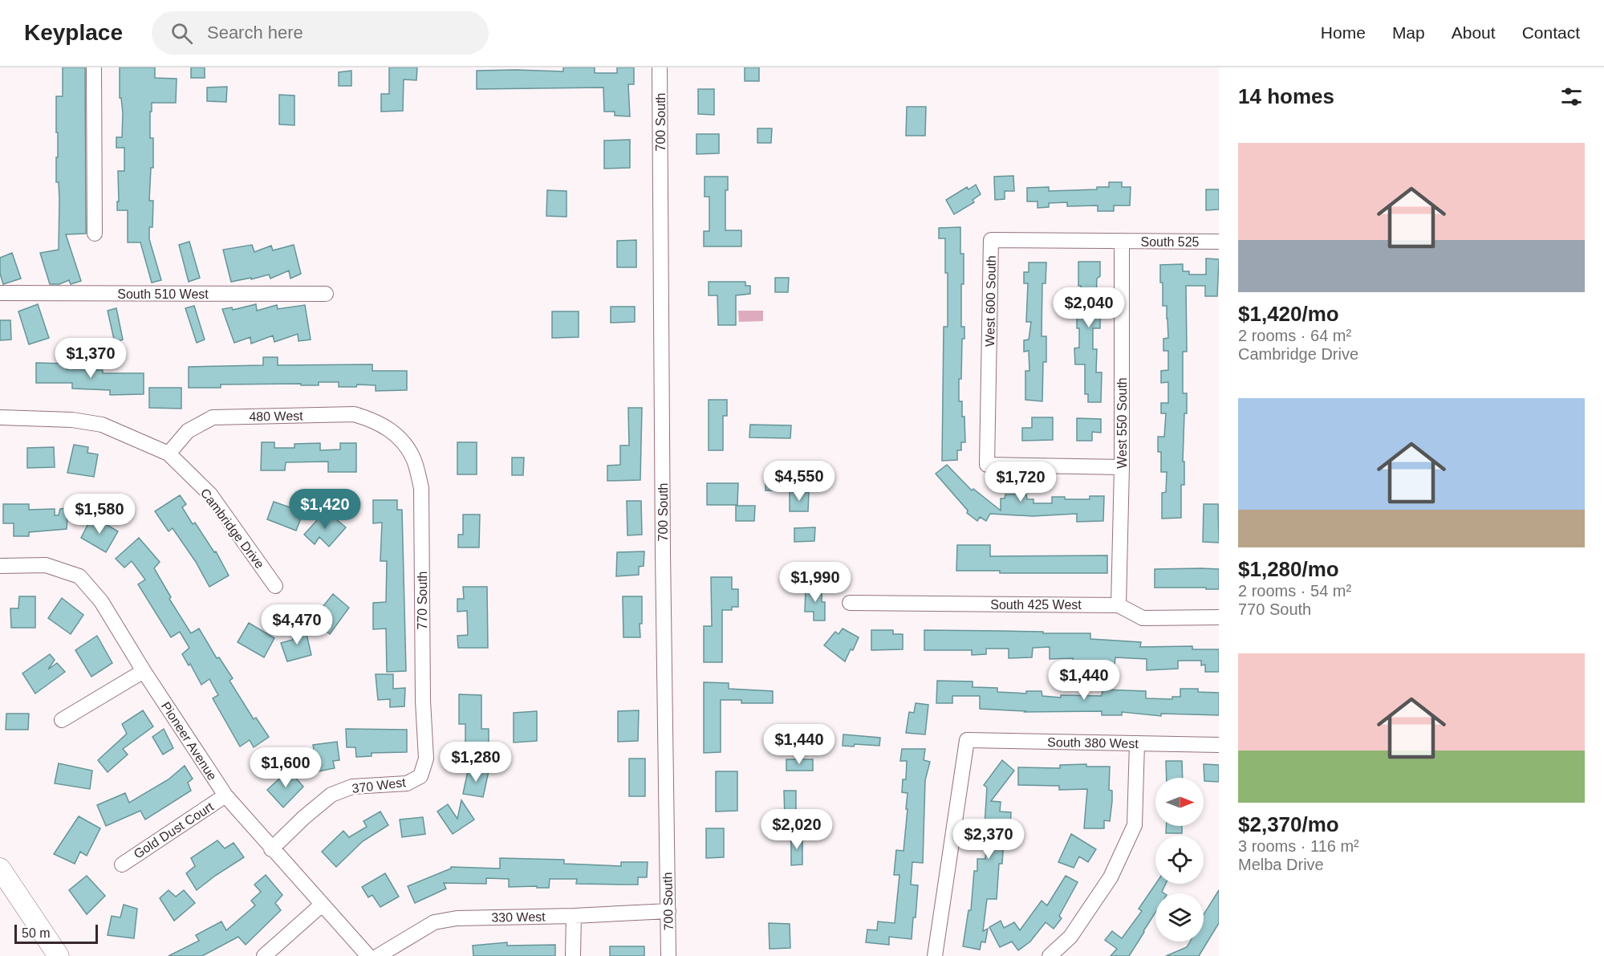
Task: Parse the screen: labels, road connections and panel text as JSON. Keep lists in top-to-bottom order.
{
  "streets": {
    "street": [
      "700 South",
      "South 525",
      "South 510 West",
      "West 600 South",
      "480 West",
      "West 550 South",
      "Cambridge Drive",
      "770 South",
      "South 425 West",
      "Pioneer Avenue",
      "South 380 West",
      "370 West",
      "Gold Dust Court",
      "330 West"
    ]
  },
  "crossings": [
    ["700 South", "330 West"],
    ["South 525", "West 600 South"],
    ["South 525", "West 550 South"],
    ["West 600 South", "West 550 South"],
    ["480 West", "Cambridge Drive"],
    ["480 West", "770 South"],
    ["West 550 South", "South 425 West"],
    ["770 South", "370 West"],
    ["Pioneer Avenue", "370 West"],
    ["Pioneer Avenue", "Gold Dust Court"]
  ],
  "scale_bar": "50 m",
  "north": "right",
  "page": {
    "header": "Keyplace",
    "search": "Search here",
    "nav": [
      "Home",
      "Map",
      "About",
      "Contact"
    ],
    "heading": "14 homes",
    "list": [
      {
        "name": "$1,420/mo",
        "note": "2 rooms · 64 m² · Cambridge Drive"
      },
      {
        "name": "$1,280/mo",
        "note": "2 rooms · 54 m² · 770 South"
      },
      {
        "name": "$2,370/mo",
        "note": "3 rooms · 116 m² · Melba Drive"
      }
    ],
    "price": [
      "$2,040",
      "$1,370",
      "$4,550",
      "$1,720",
      "$1,420",
      "$1,580",
      "$1,990",
      "$4,470",
      "$1,440",
      "$1,440",
      "$1,280",
      "$1,600",
      "$2,020",
      "$2,370"
    ],
    "scale": "50 m"
  }
}
